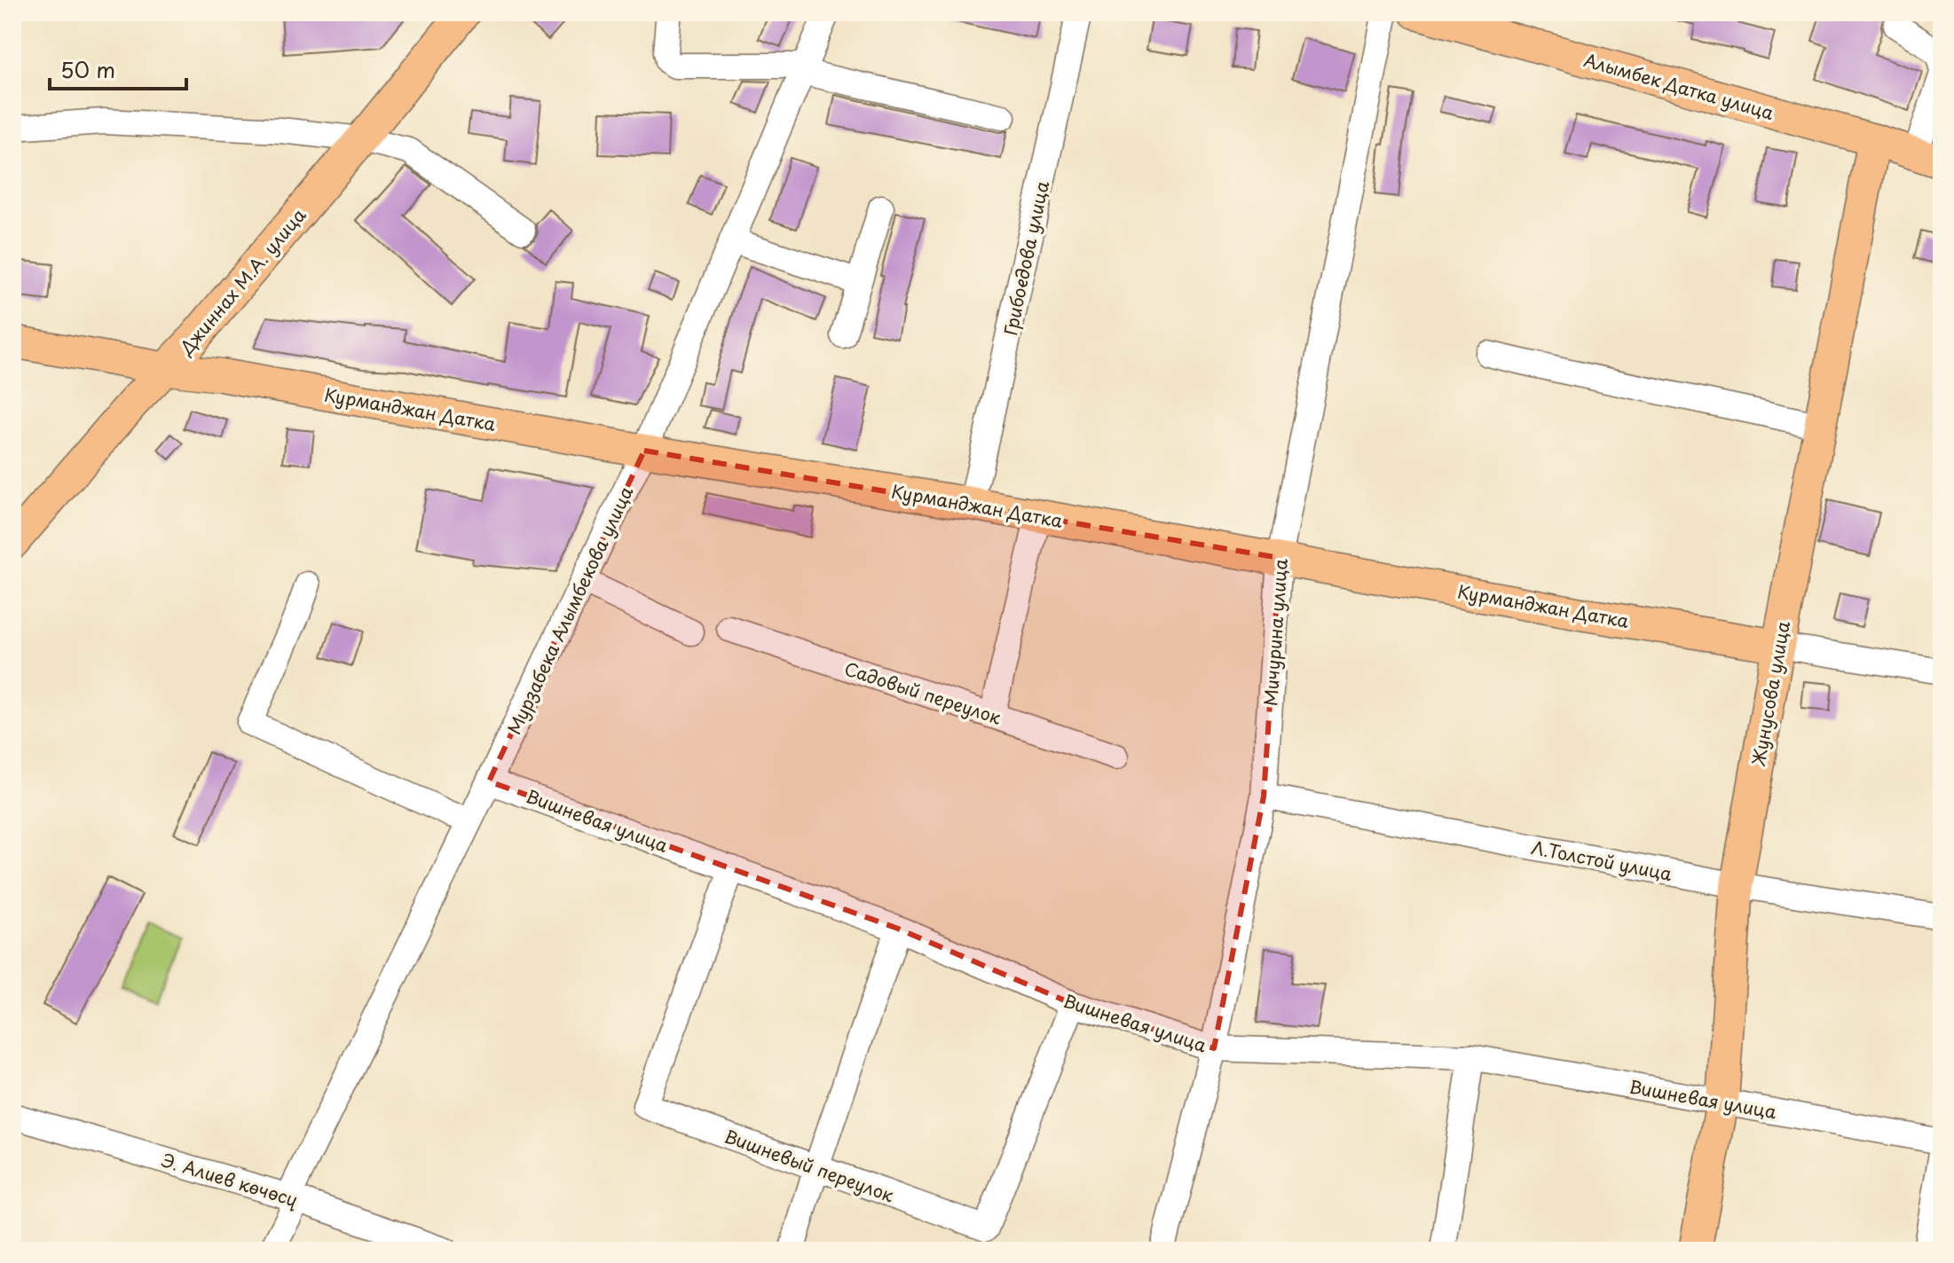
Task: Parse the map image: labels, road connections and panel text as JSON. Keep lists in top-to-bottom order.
{
  "streets": {
    "main road": [
      "Алымбек Датка улица",
      "Джиннах М.А. улица",
      "Курманджан Датка",
      "Жунусова улица"
    ],
    "street": [
      "Грибоедова улица",
      "Мурзабека Алымбекова улица",
      "Мичурина улица",
      "Садовый переулок",
      "Вишневая улица",
      "Л.Толстой улица",
      "Вишневый переулок",
      "Э. Алиев көчөсү"
    ]
  },
  "crossings": [
    ["Алымбек Датка улица", "Жунусова улица"],
    ["Грибоедова улица", "Курманджан Датка"],
    ["Джиннах М.А. улица", "Курманджан Датка"],
    ["Курманджан Датка", "Мурзабека Алымбекова улица"],
    ["Курманджан Датка", "Мичурина улица"],
    ["Курманджан Датка", "Жунусова улица"],
    ["Мурзабека Алымбекова улица", "Вишневая улица"],
    ["Мурзабека Алымбекова улица", "Э. Алиев көчөсү"],
    ["Мичурина улица", "Вишневая улица"],
    ["Мичурина улица", "Л.Толстой улица"],
    ["Жунусова улица", "Вишневая улица"],
    ["Жунусова улица", "Л.Толстой улица"],
    ["Вишневая улица", "Вишневый переулок"]
  ],
  "scale_bar": "50 m"
}
